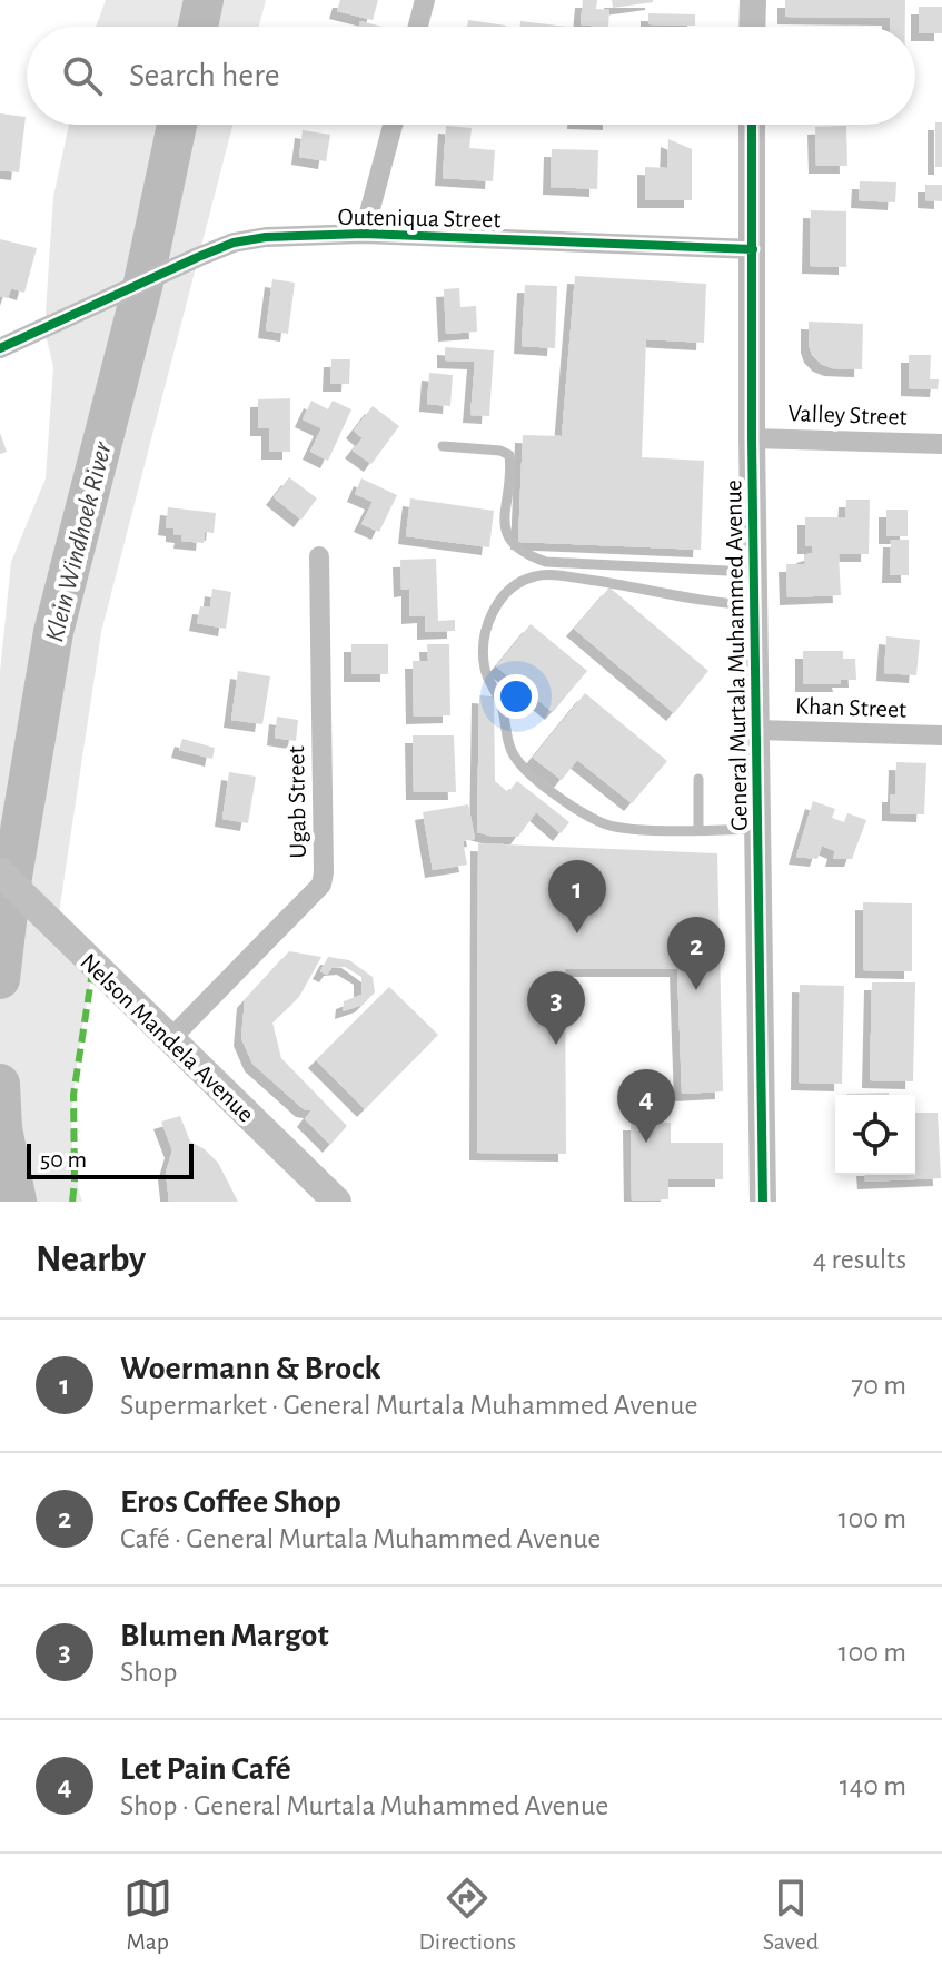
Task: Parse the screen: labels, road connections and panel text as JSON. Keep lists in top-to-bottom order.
{
  "streets": {
    "main road": ["Nelson Mandela Avenue"],
    "street": [
      "Outeniqua Street",
      "Valley Street",
      "General Murtala Muhammed Avenue",
      "Khan Street",
      "Ugab Street"
    ]
  },
  "crossings": [
    ["Outeniqua Street", "General Murtala Muhammed Avenue"],
    ["Valley Street", "General Murtala Muhammed Avenue"],
    ["General Murtala Muhammed Avenue", "Khan Street"],
    ["Ugab Street", "Nelson Mandela Avenue"]
  ],
  "water": ["Klein Windhoek River"],
  "scale_bar": "50 m",
  "page": {
    "search": "Search here",
    "pins": [
      "1",
      "2",
      "3",
      "4"
    ],
    "scale": "50 m",
    "heading": ["Nearby", "4 results"],
    "list": [
      {
        "mark": "1",
        "name": "Woermann & Brock",
        "note": "Supermarket · General Murtala Muhammed Avenue",
        "value": "70 m"
      },
      {
        "mark": "2",
        "name": "Eros Coffee Shop",
        "note": "Café · General Murtala Muhammed Avenue",
        "value": "100 m"
      },
      {
        "mark": "3",
        "name": "Blumen Margot",
        "note": "Shop",
        "value": "100 m"
      },
      {
        "mark": "4",
        "name": "Let Pain Café",
        "note": "Shop · General Murtala Muhammed Avenue",
        "value": "140 m"
      }
    ],
    "nav": ["Map", "Directions", "Saved"]
  }
}
